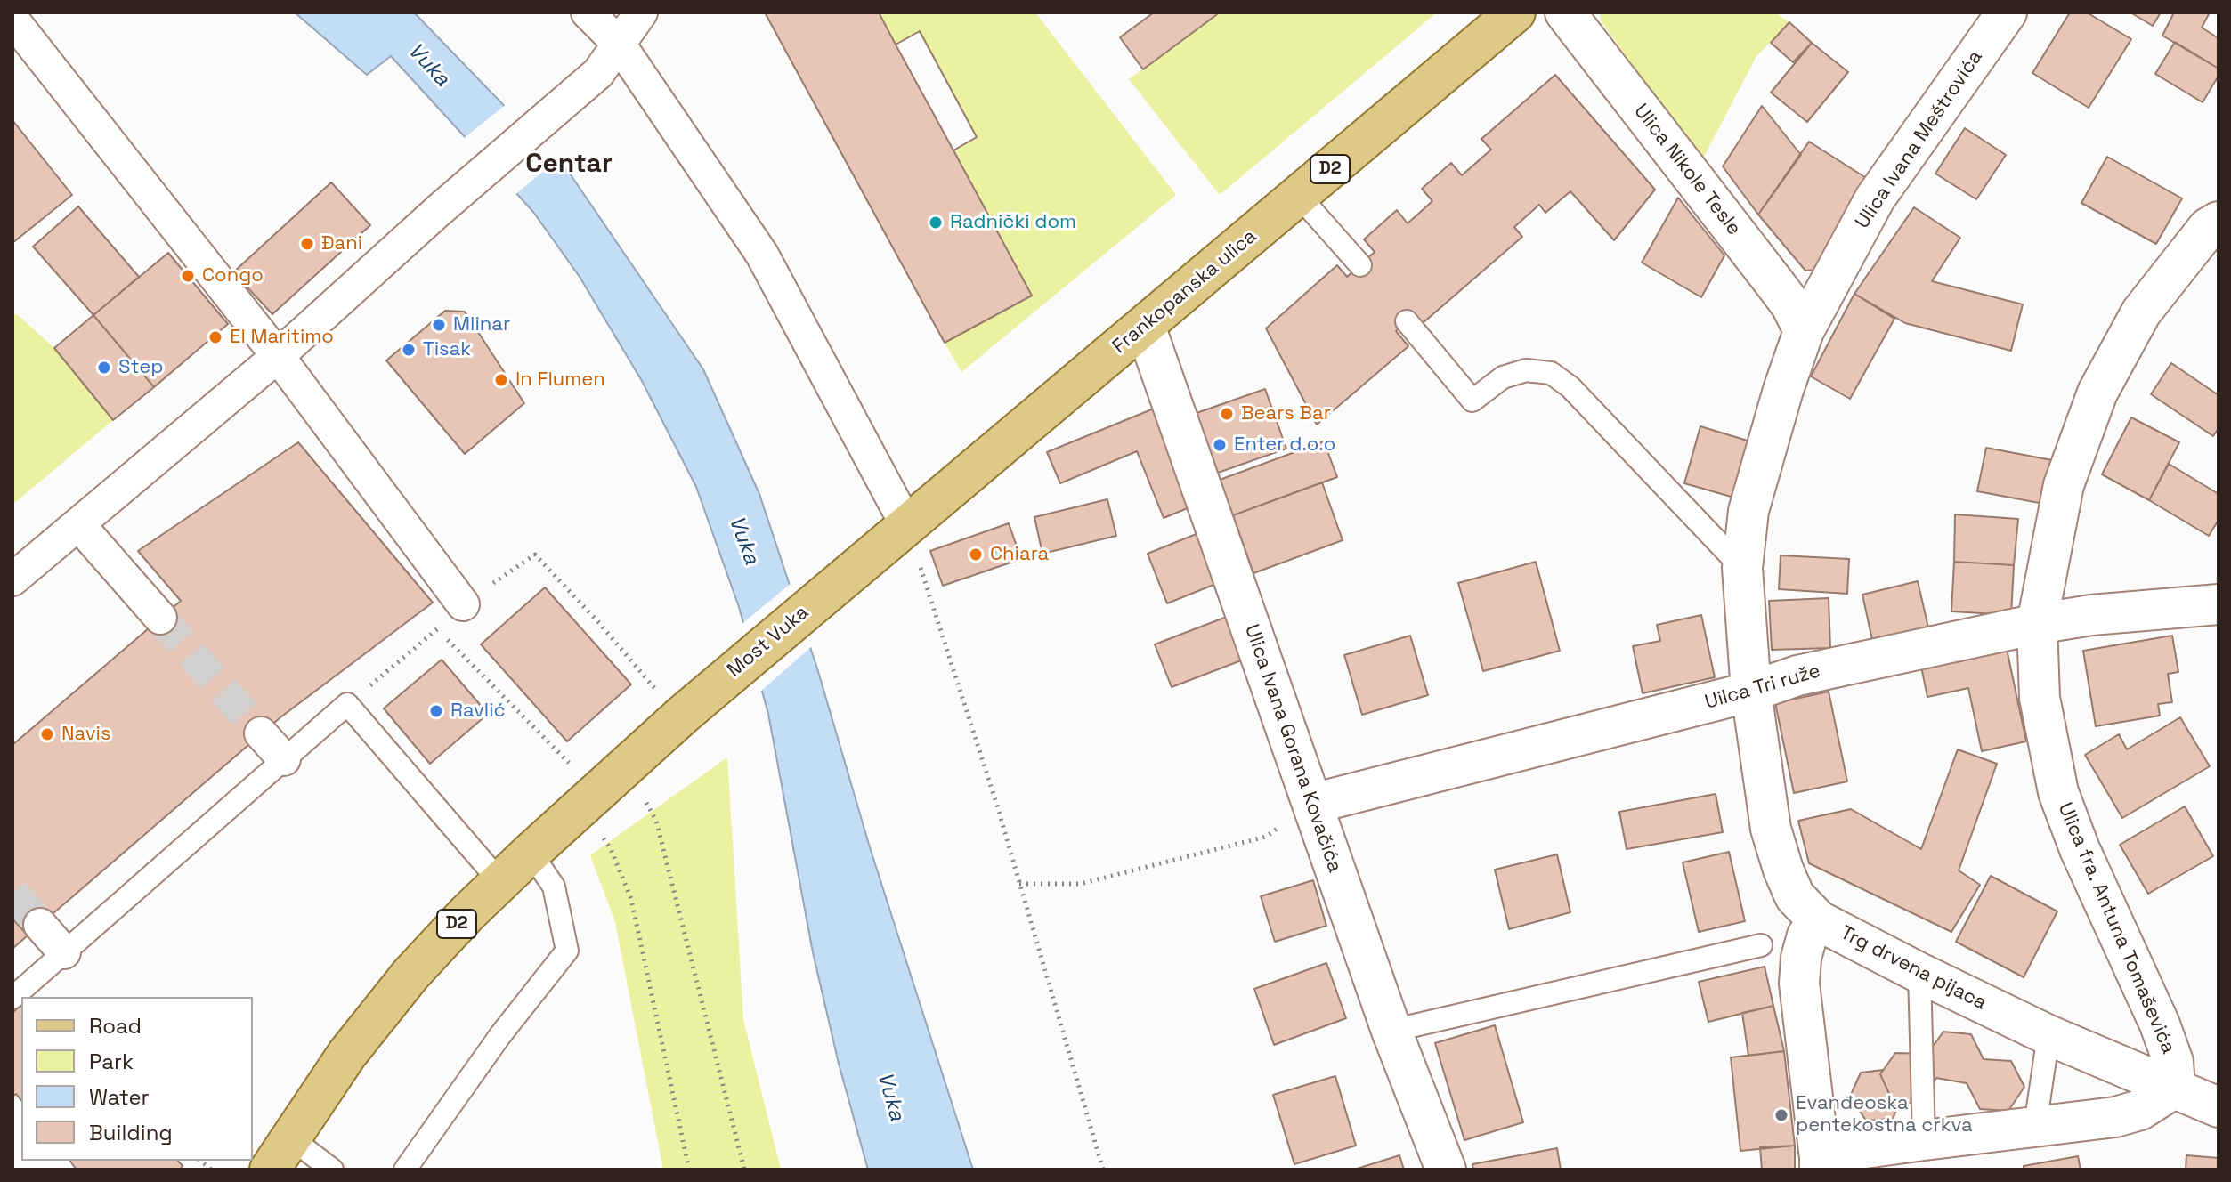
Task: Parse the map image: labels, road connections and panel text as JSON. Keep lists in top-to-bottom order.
{
  "streets": {
    "main road": ["D2", "Frankopanska ulica", "Most Vuka"],
    "street": [
      "Ulica Ivana Meštrovića",
      "Ulica Nikole Tesle",
      "Uilca Tri ruže",
      "Ulica Ivana Gorana Kovačića",
      "Ulica fra. Antuna Tomaševića",
      "Trg drvena pijaca"
    ]
  },
  "crossings": [
    ["Ulica Ivana Meštrovića", "Ulica Nikole Tesle"],
    ["Ulica Ivana Meštrovića", "Uilca Tri ruže"],
    ["Ulica Ivana Meštrovića", "Trg drvena pijaca"],
    ["D2", "Most Vuka"],
    ["Frankopanska ulica", "Most Vuka"],
    ["Frankopanska ulica", "Ulica Ivana Gorana Kovačića"],
    ["Uilca Tri ruže", "Ulica Ivana Gorana Kovačića"],
    ["Uilca Tri ruže", "Ulica fra. Antuna Tomaševića"],
    ["Ulica fra. Antuna Tomaševića", "Trg drvena pijaca"]
  ],
  "districts": ["Centar"],
  "water": ["Vuka"],
  "places": [
    "Radnički dom",
    "Đani",
    "Congo",
    "Mlinar",
    "El Maritimo",
    "Tisak",
    "Step",
    "In Flumen",
    "Bears Bar",
    "Enter d.o.o",
    "Chiara",
    "Ravlić",
    "Navis",
    "Evanđeoska pentekostna crkva"
  ],
  "legend": [
    "Road",
    "Park",
    "Water",
    "Building"
  ]
}
